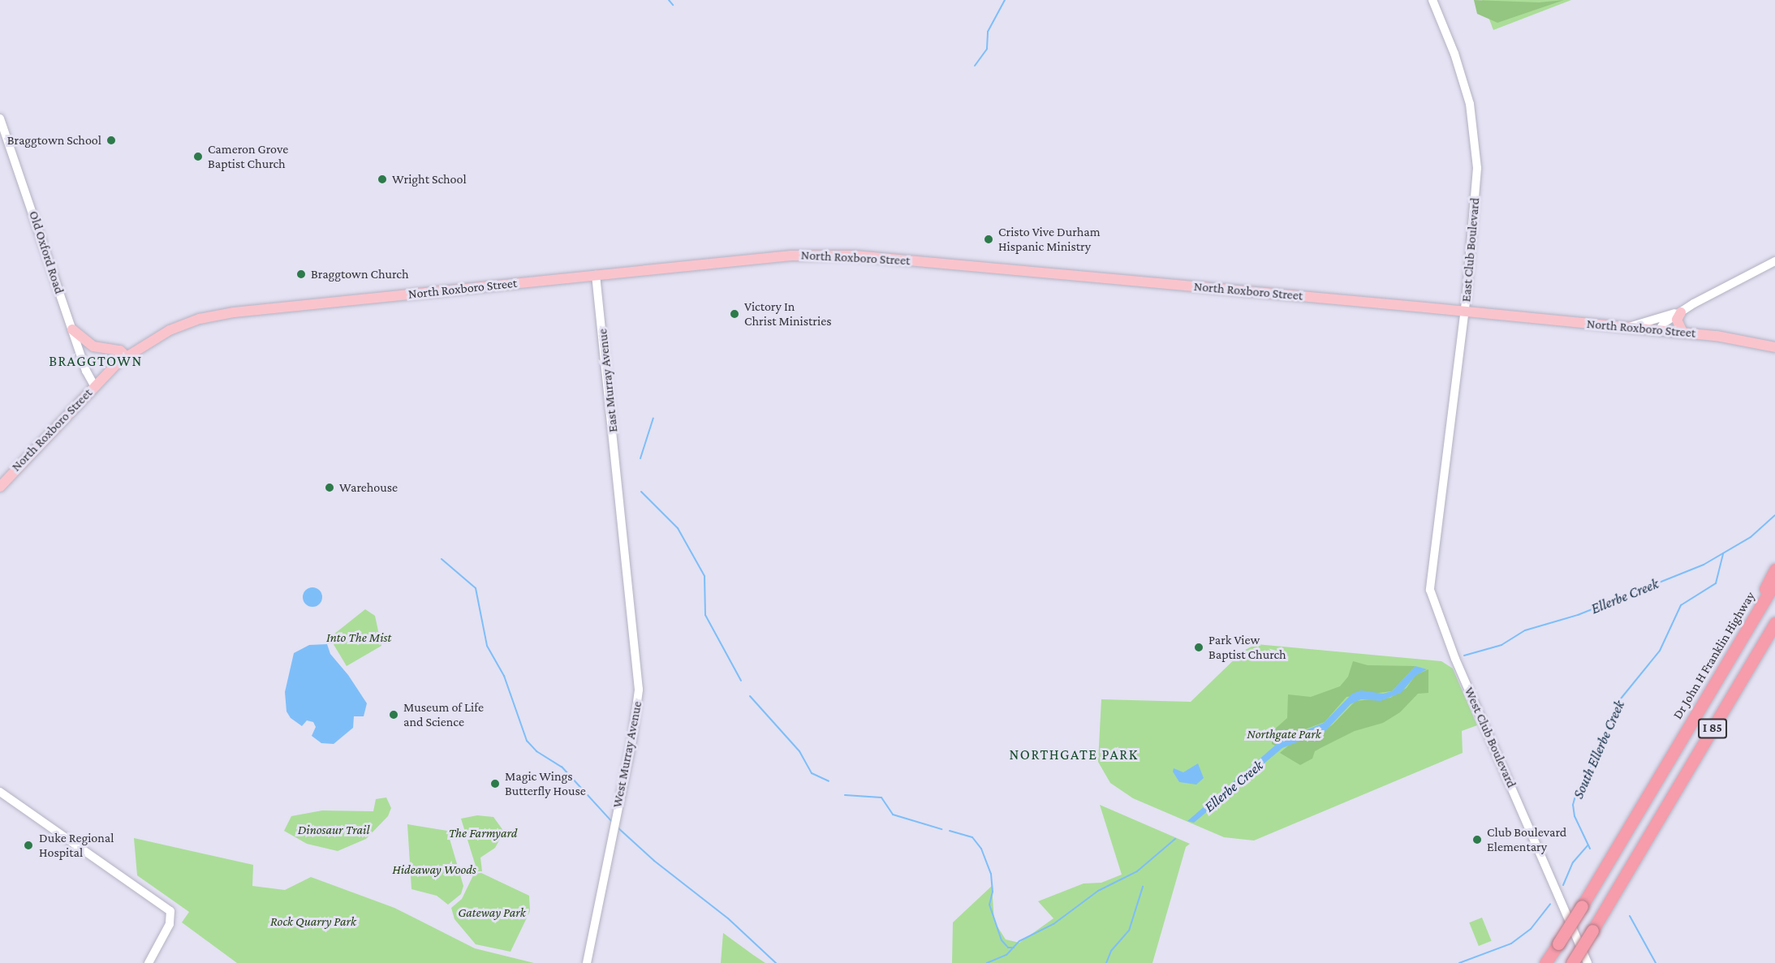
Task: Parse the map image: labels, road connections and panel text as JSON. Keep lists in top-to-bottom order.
{
  "streets": {
    "highway": ["Dr John H Franklin Highway", "I 85"],
    "main road": ["North Roxboro Street"],
    "street": [
      "East Club Boulevard",
      "Old Oxford Road",
      "East Murray Avenue",
      "West Club Boulevard",
      "West Murray Avenue"
    ]
  },
  "crossings": [
    ["East Club Boulevard", "North Roxboro Street"],
    ["East Club Boulevard", "West Club Boulevard"],
    ["Old Oxford Road", "North Roxboro Street"],
    ["North Roxboro Street", "East Murray Avenue"],
    ["East Murray Avenue", "West Murray Avenue"]
  ],
  "districts": ["BRAGGTOWN", "NORTHGATE PARK"],
  "water": ["Ellerbe Creek", "South Ellerbe Creek"],
  "parks": [
    "Into The Mist",
    "Northgate Park",
    "Dinosaur Trail",
    "The Farmyard",
    "Hideaway Woods",
    "Gateway Park",
    "Rock Quarry Park"
  ],
  "places": [
    "Braggtown School",
    "Cameron Grove Baptist Church",
    "Wright School",
    "Cristo Vive Durham Hispanic Ministry",
    "Braggtown Church",
    "Victory In Christ Ministries",
    "Warehouse",
    "Park View Baptist Church",
    "Museum of Life and Science",
    "Magic Wings Butterfly House",
    "Club Boulevard Elementary",
    "Duke Regional Hospital"
  ]
}
